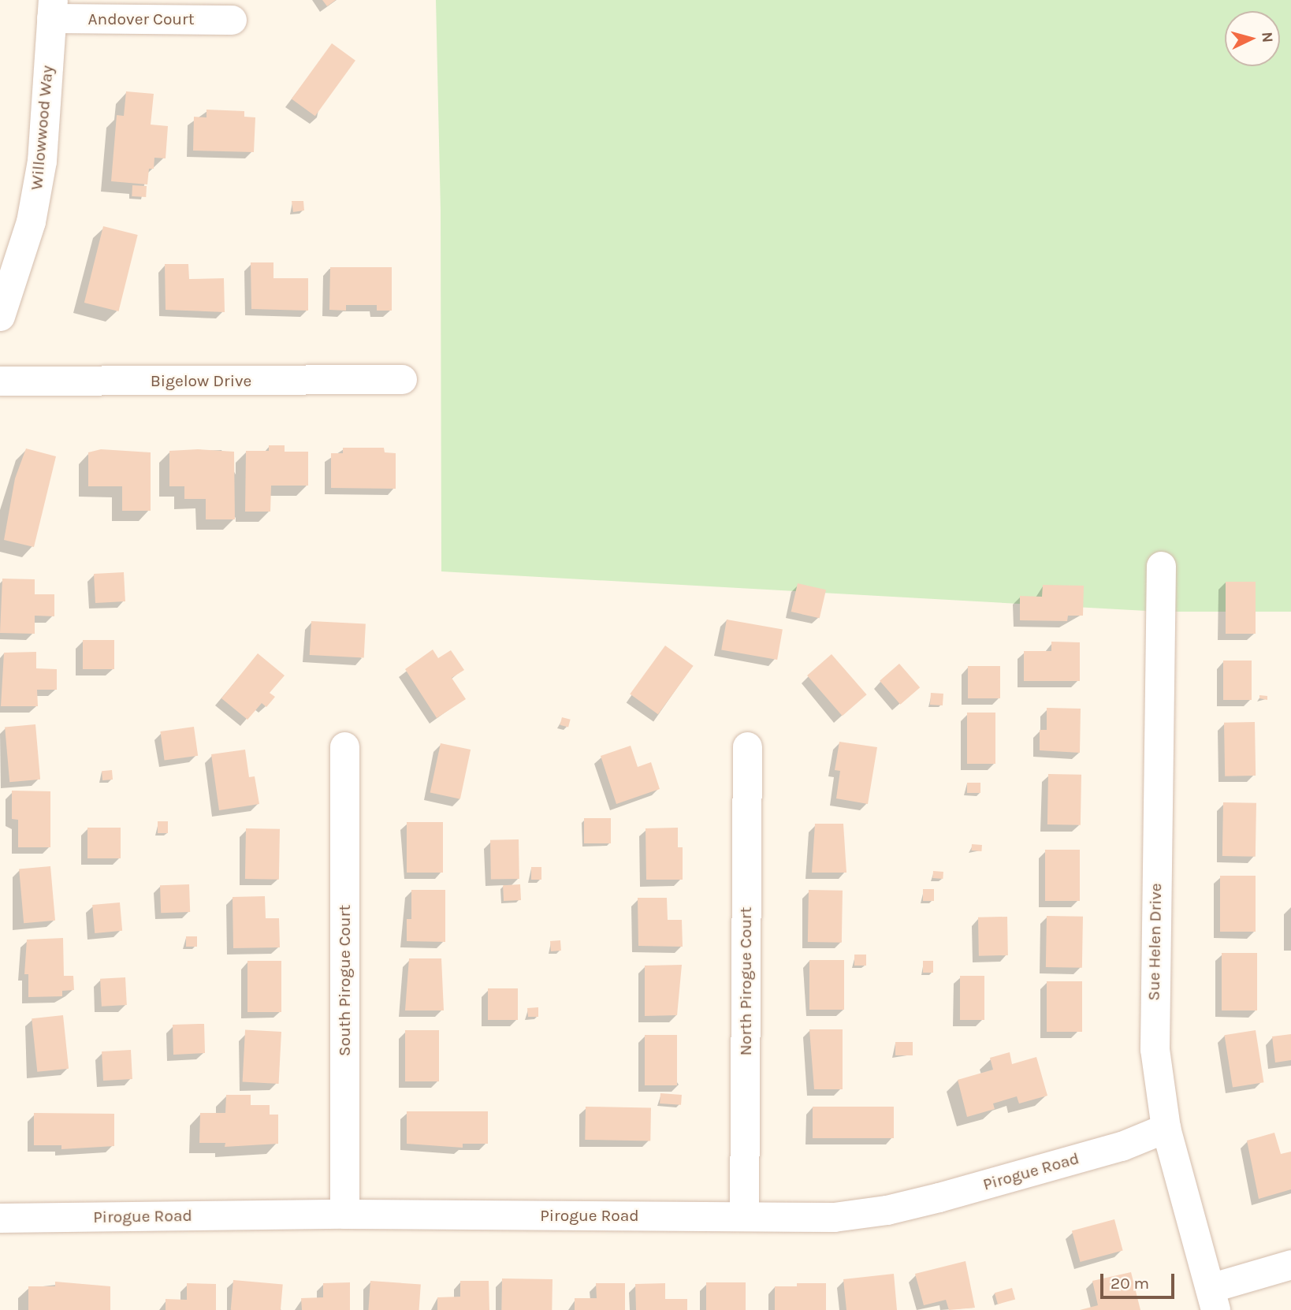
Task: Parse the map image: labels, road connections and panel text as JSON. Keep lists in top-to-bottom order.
{
  "streets": {
    "street": [
      "Andover Court",
      "Willowwood Way",
      "Bigelow Drive",
      "Sue Helen Drive",
      "South Pirogue Court",
      "North Pirogue Court",
      "Pirogue Road"
    ]
  },
  "crossings": [
    ["Andover Court", "Willowwood Way"],
    ["Sue Helen Drive", "Pirogue Road"],
    ["South Pirogue Court", "Pirogue Road"],
    ["North Pirogue Court", "Pirogue Road"]
  ],
  "scale_bar": "20 m",
  "north": "right"
}
